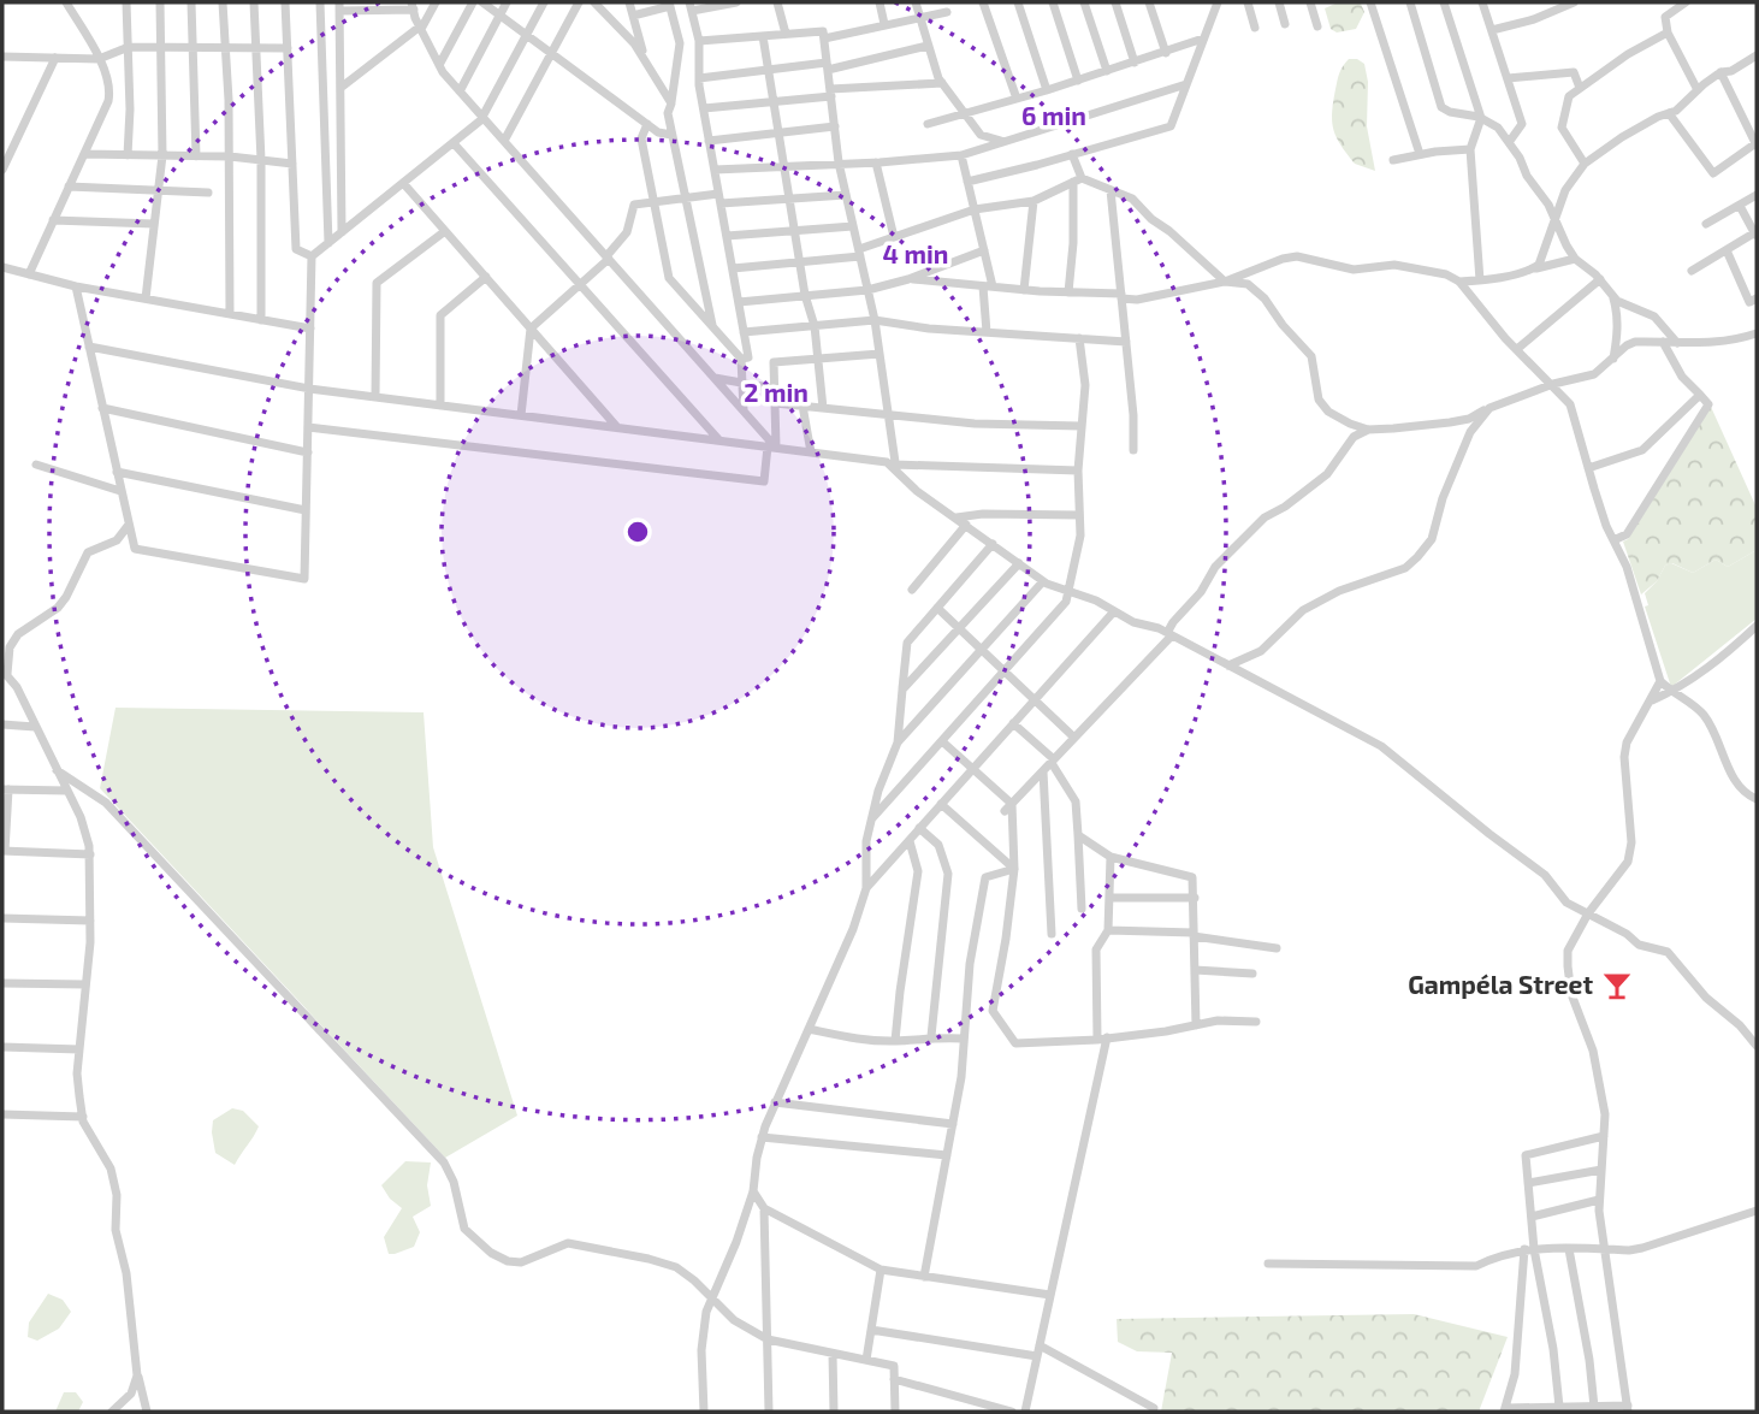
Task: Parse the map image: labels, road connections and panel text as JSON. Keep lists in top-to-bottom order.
{
  "places": {
    "bar": ["Gampéla Street"]
  },
  "rings": ["6 min", "4 min", "2 min"]
}
